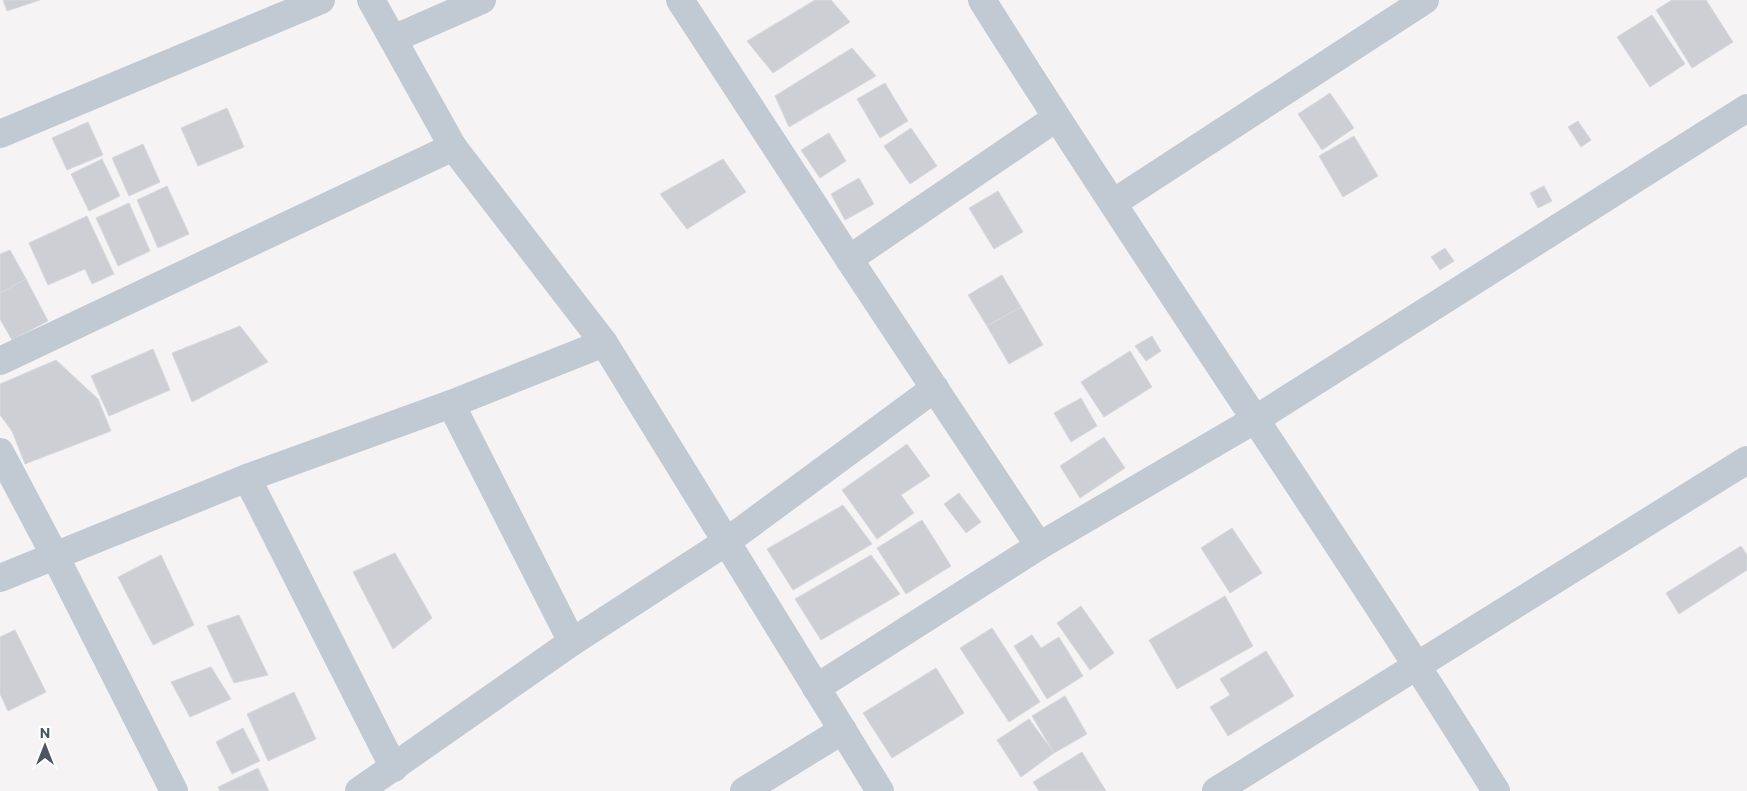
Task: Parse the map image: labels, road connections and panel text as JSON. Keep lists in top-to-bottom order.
{
  "north": "top"
}
